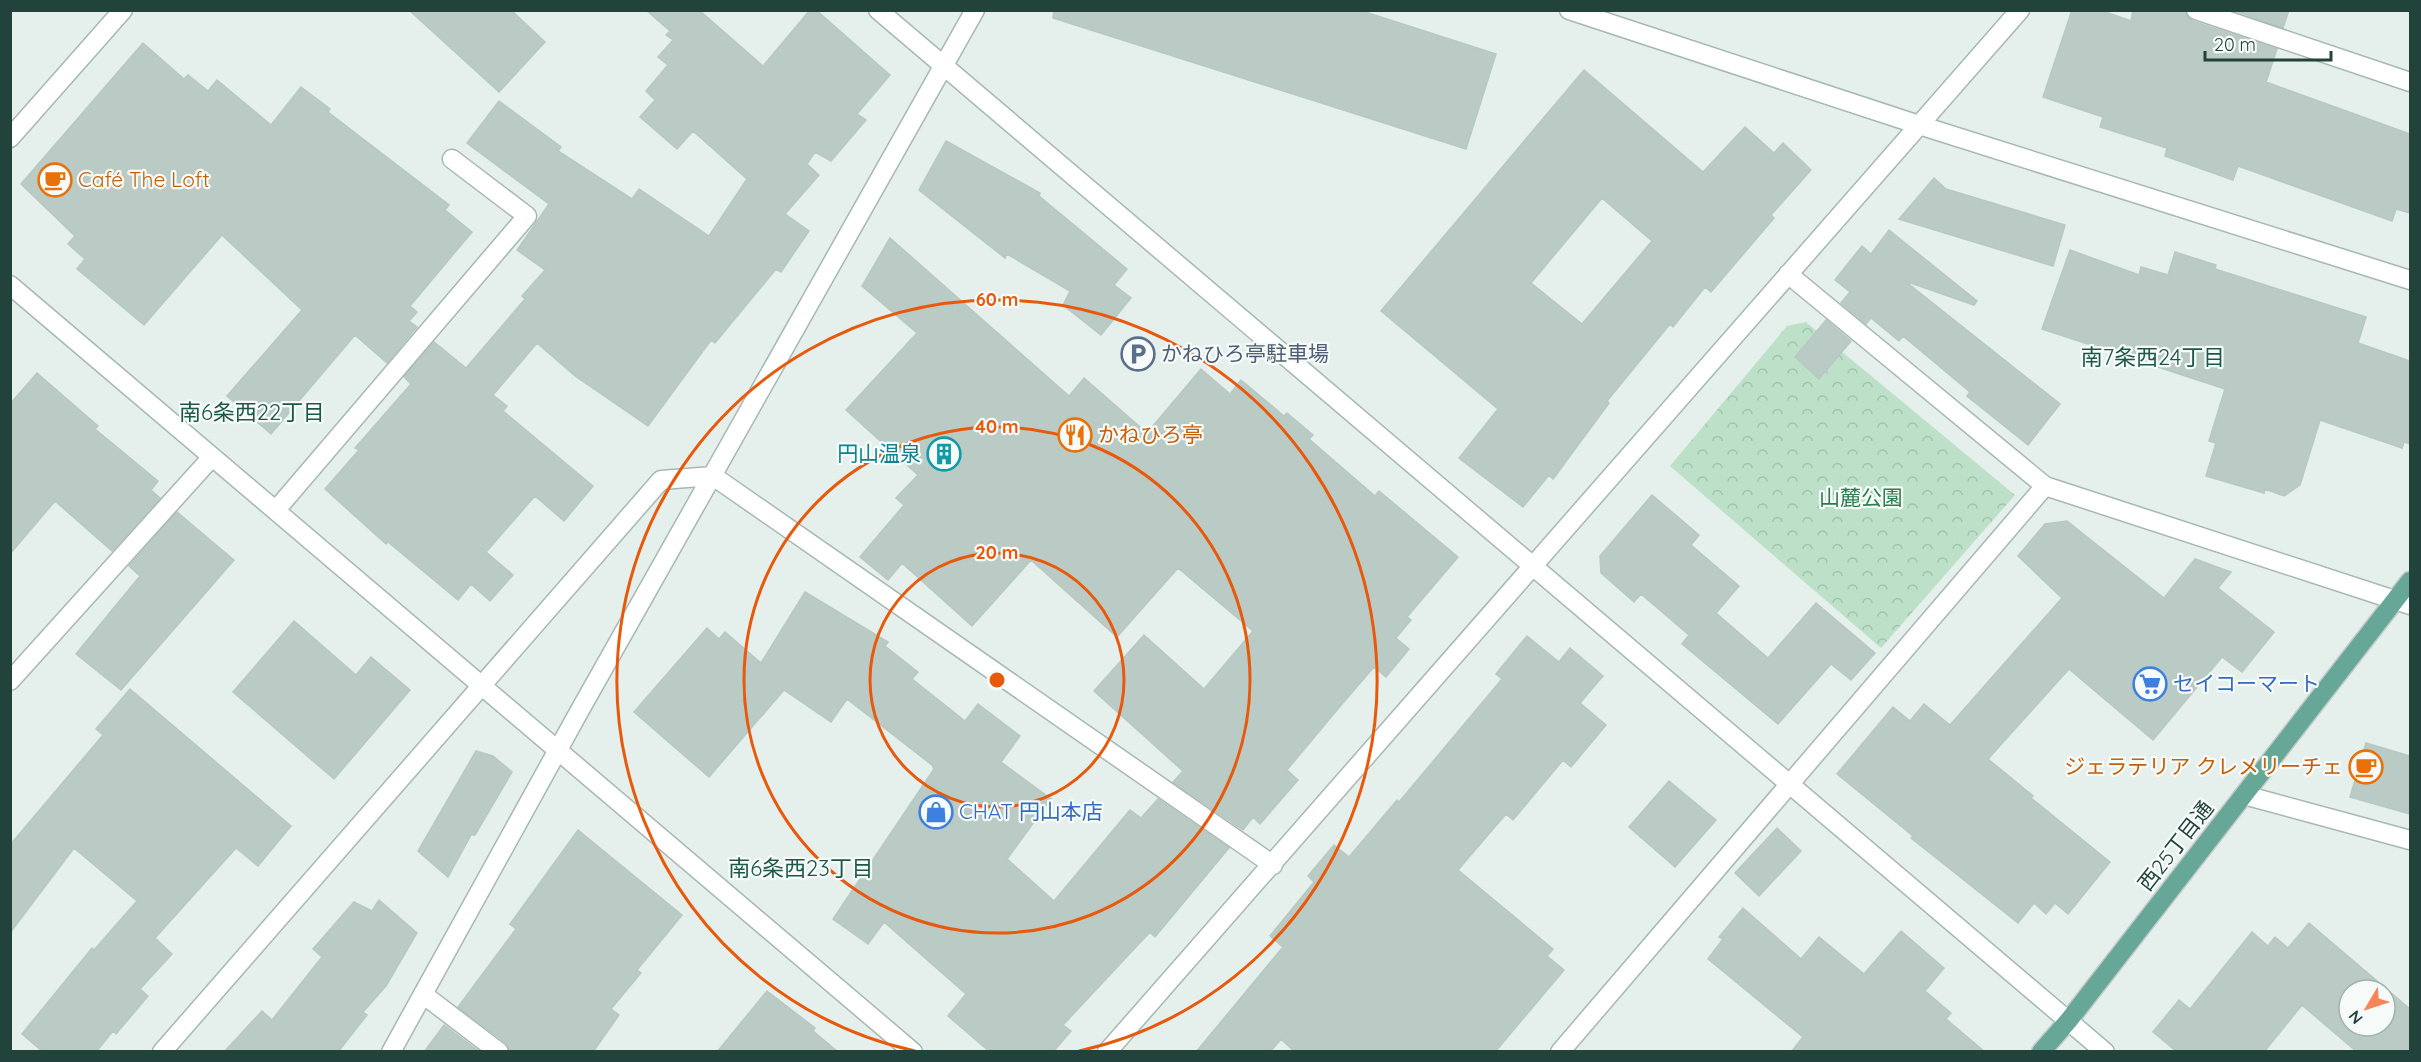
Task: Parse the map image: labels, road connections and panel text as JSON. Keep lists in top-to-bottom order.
{
  "streets": {
    "main road": ["西25丁目通"]
  },
  "districts": ["南7条西24丁目", "南6条西22丁目", "南6条西23丁目"],
  "parks": ["山麓公園"],
  "places": {
    "cafe": ["Café The Loft", "ジェラテリア クレメリーチェ"],
    "parking": ["かねひろ亭駐車場"],
    "restaurant": ["かねひろ亭"],
    "building": ["円山温泉"],
    "supermarket": ["セイコーマート"],
    "shop": ["CHAT 円山本店"]
  },
  "scale_bar": "20 m",
  "north": "bottom left",
  "rings": ["60 m", "40 m", "20 m"]
}
